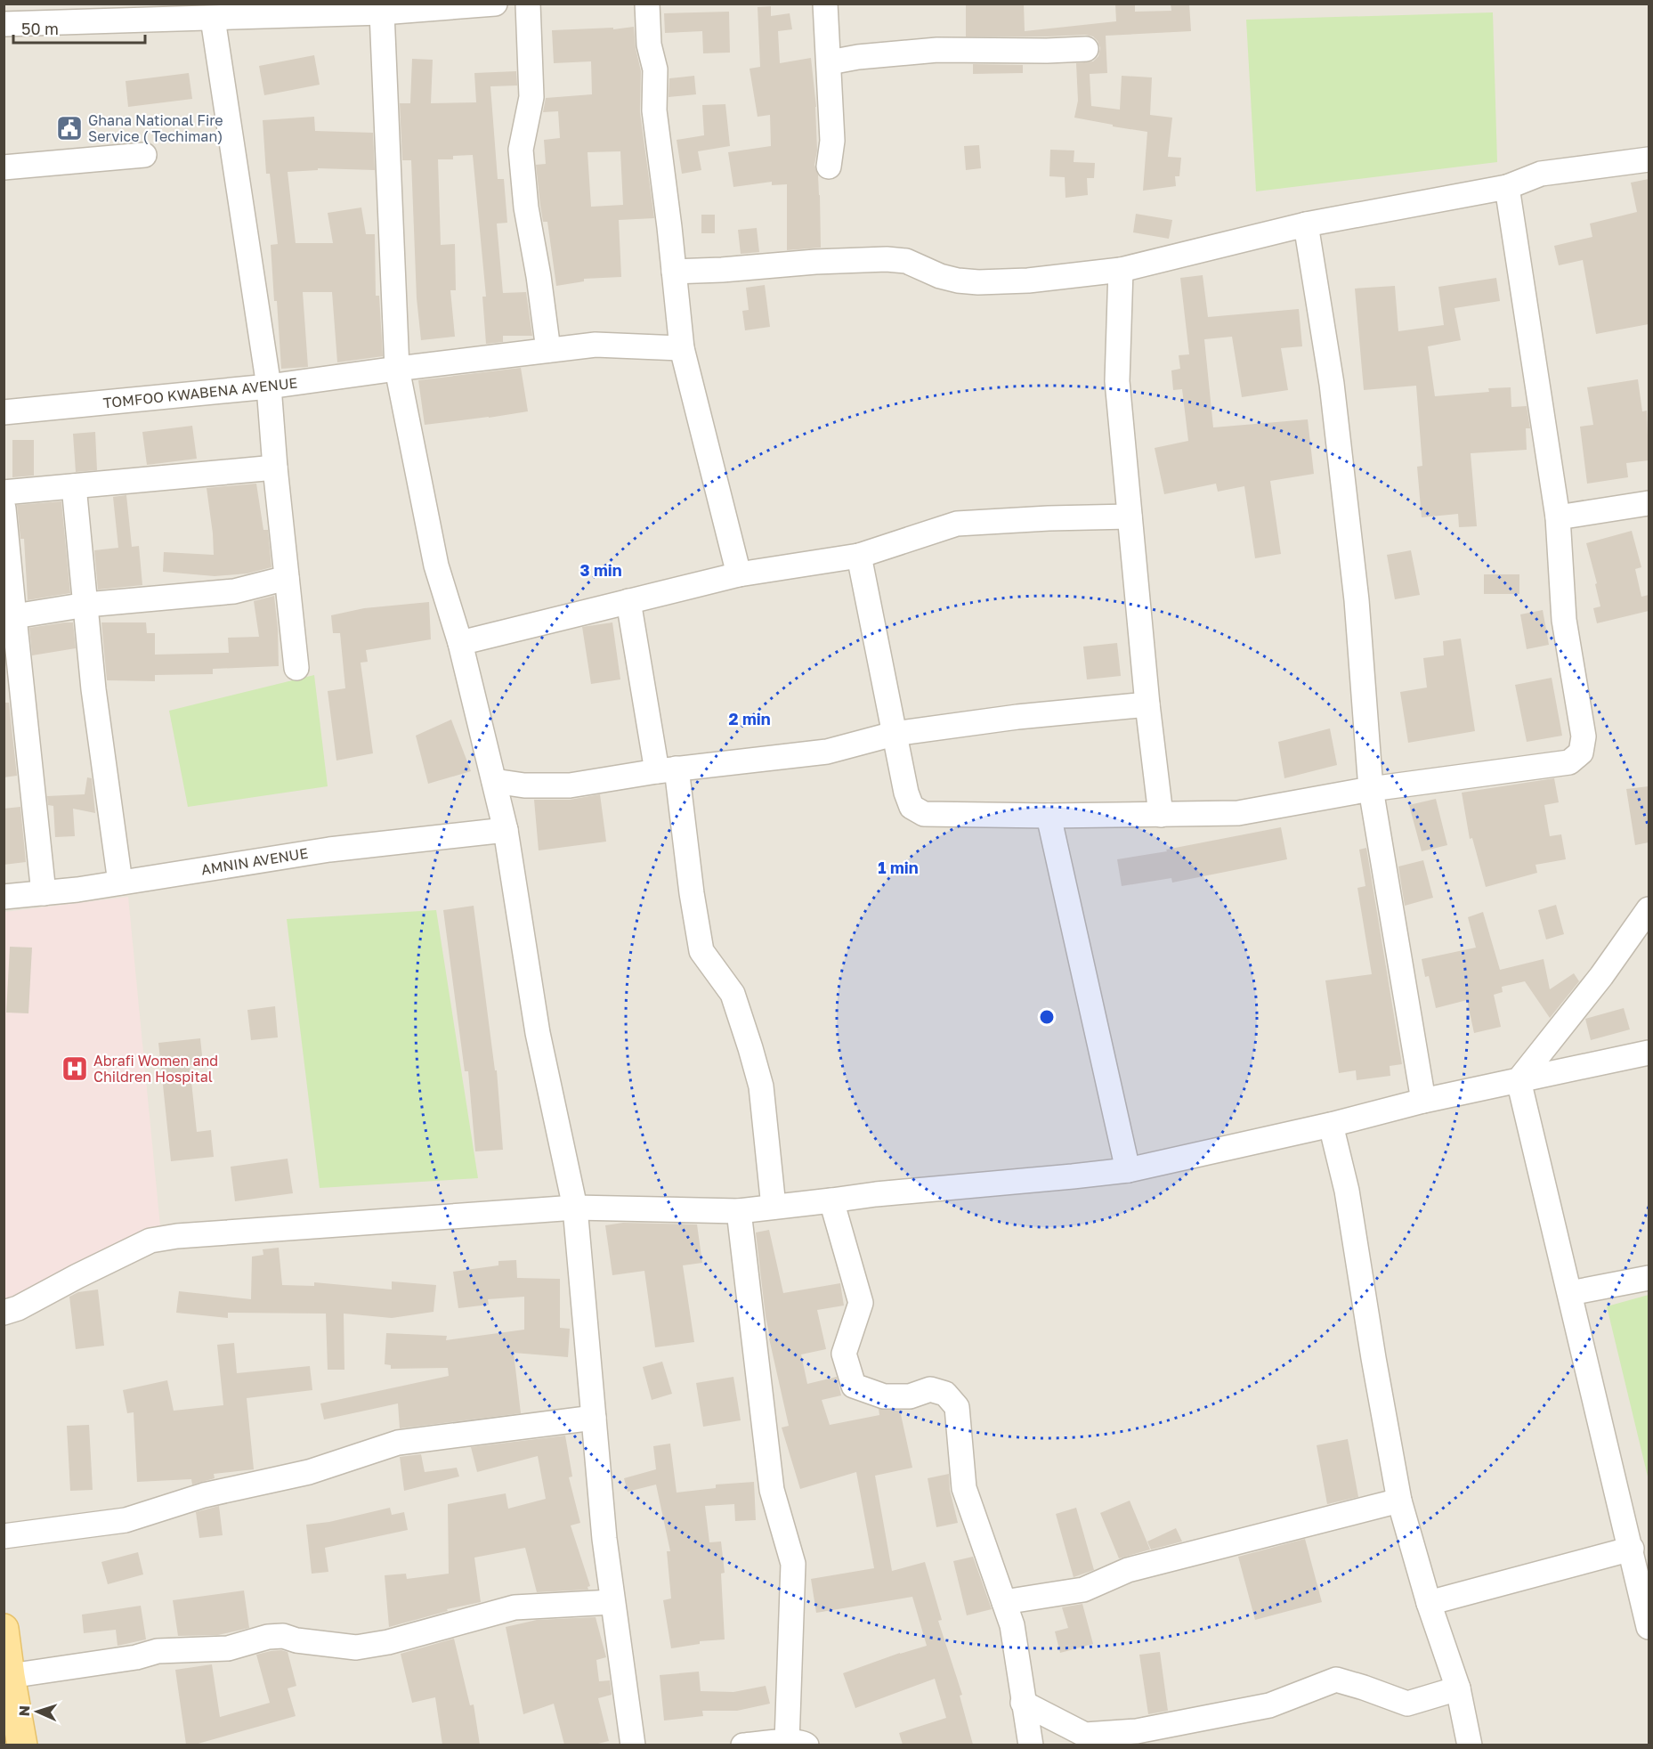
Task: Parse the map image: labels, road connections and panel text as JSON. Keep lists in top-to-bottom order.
{
  "streets": {
    "street": ["TOMFOO KWABENA AVENUE", "AMNIN AVENUE"]
  },
  "places": {
    "public building": ["Ghana National Fire Service ( Techiman)"],
    "hospital": ["Abrafi Women and Children Hospital"]
  },
  "scale_bar": "50 m",
  "north": "left",
  "rings": ["3 min", "2 min", "1 min"]
}
